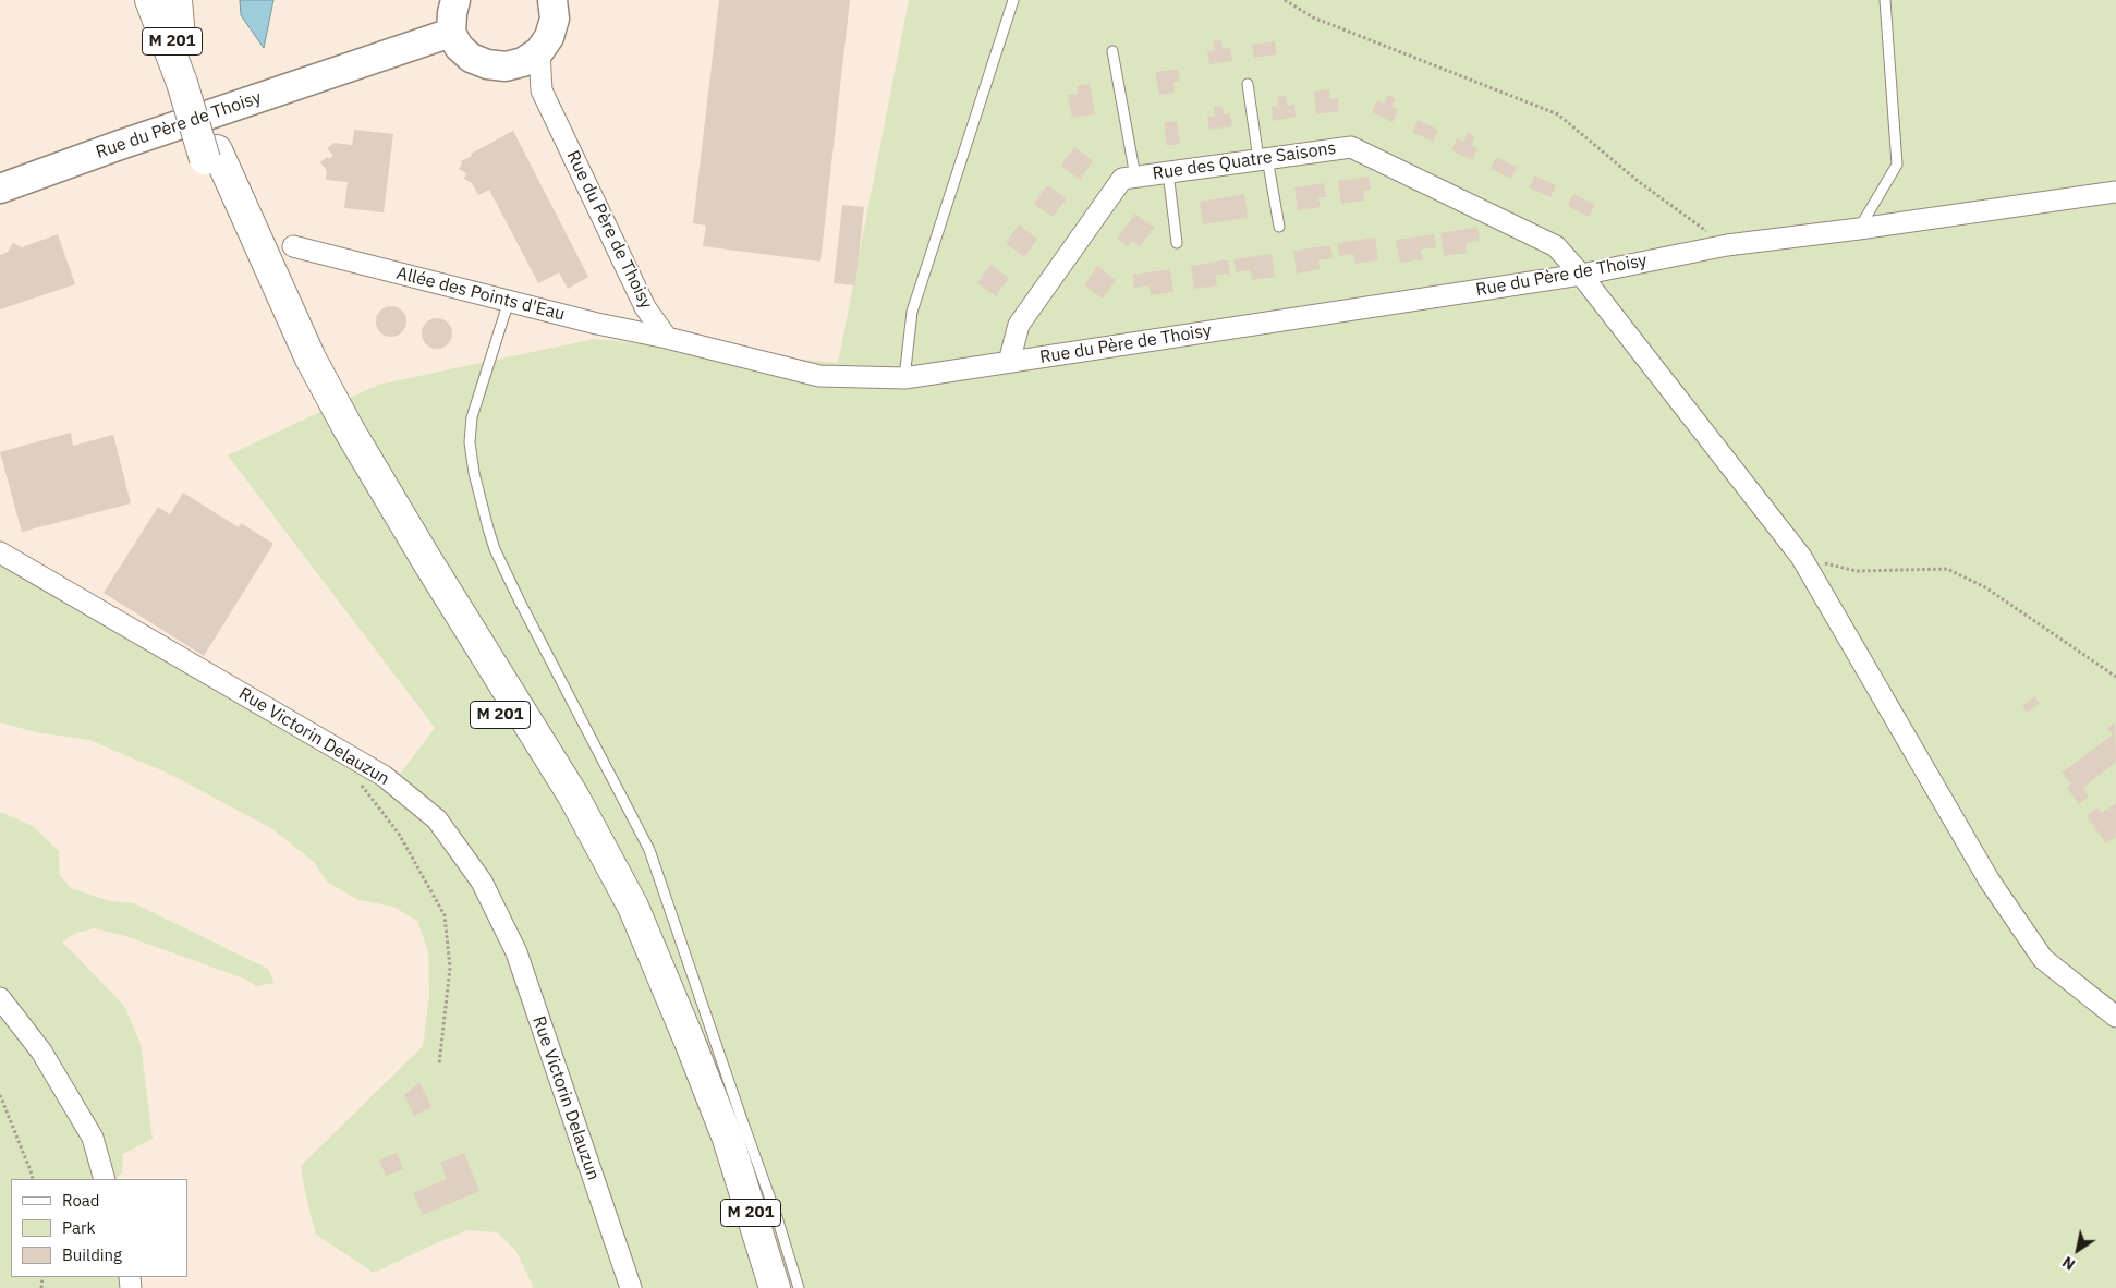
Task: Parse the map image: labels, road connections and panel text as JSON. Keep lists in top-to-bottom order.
{
  "streets": {
    "highway": ["M 201"],
    "main road": ["Rue du Père de Thoisy"],
    "street": ["Rue des Quatre Saisons", "Allée des Points d'Eau", "Rue Victorin Delauzun"]
  },
  "crossings": [
    ["Rue du Père de Thoisy", "Rue des Quatre Saisons"],
    ["Rue du Père de Thoisy", "Allée des Points d'Eau"]
  ],
  "legend": ["Road", "Park", "Building"],
  "north": "bottom left"
}
